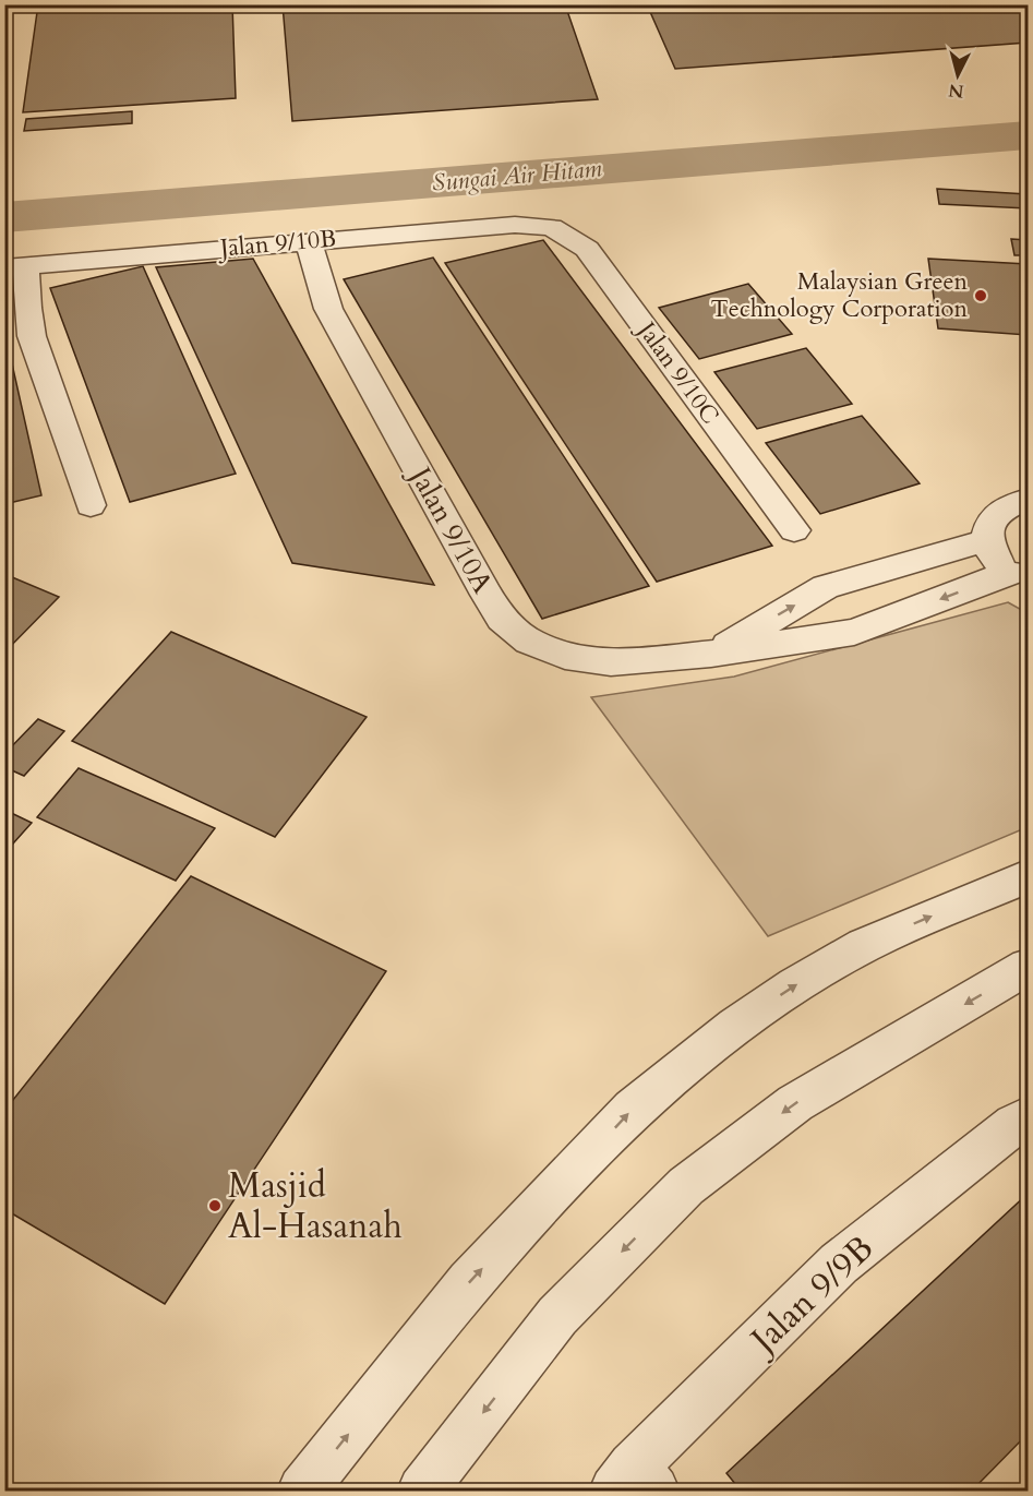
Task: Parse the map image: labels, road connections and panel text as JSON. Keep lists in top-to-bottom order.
{
  "streets": {
    "street": [
      "Jalan 9/10B",
      "Jalan 9/10C",
      "Jalan 9/10A",
      "Jalan 9/9B"
    ]
  },
  "crossings": [
    ["Jalan 9/10B", "Jalan 9/10C"],
    ["Jalan 9/10B", "Jalan 9/10A"]
  ],
  "water": ["Sungai Air Hitam"],
  "places": ["Malaysian Green Technology Corporation", "Masjid Al-Hasanah"],
  "north": "bottom"
}
